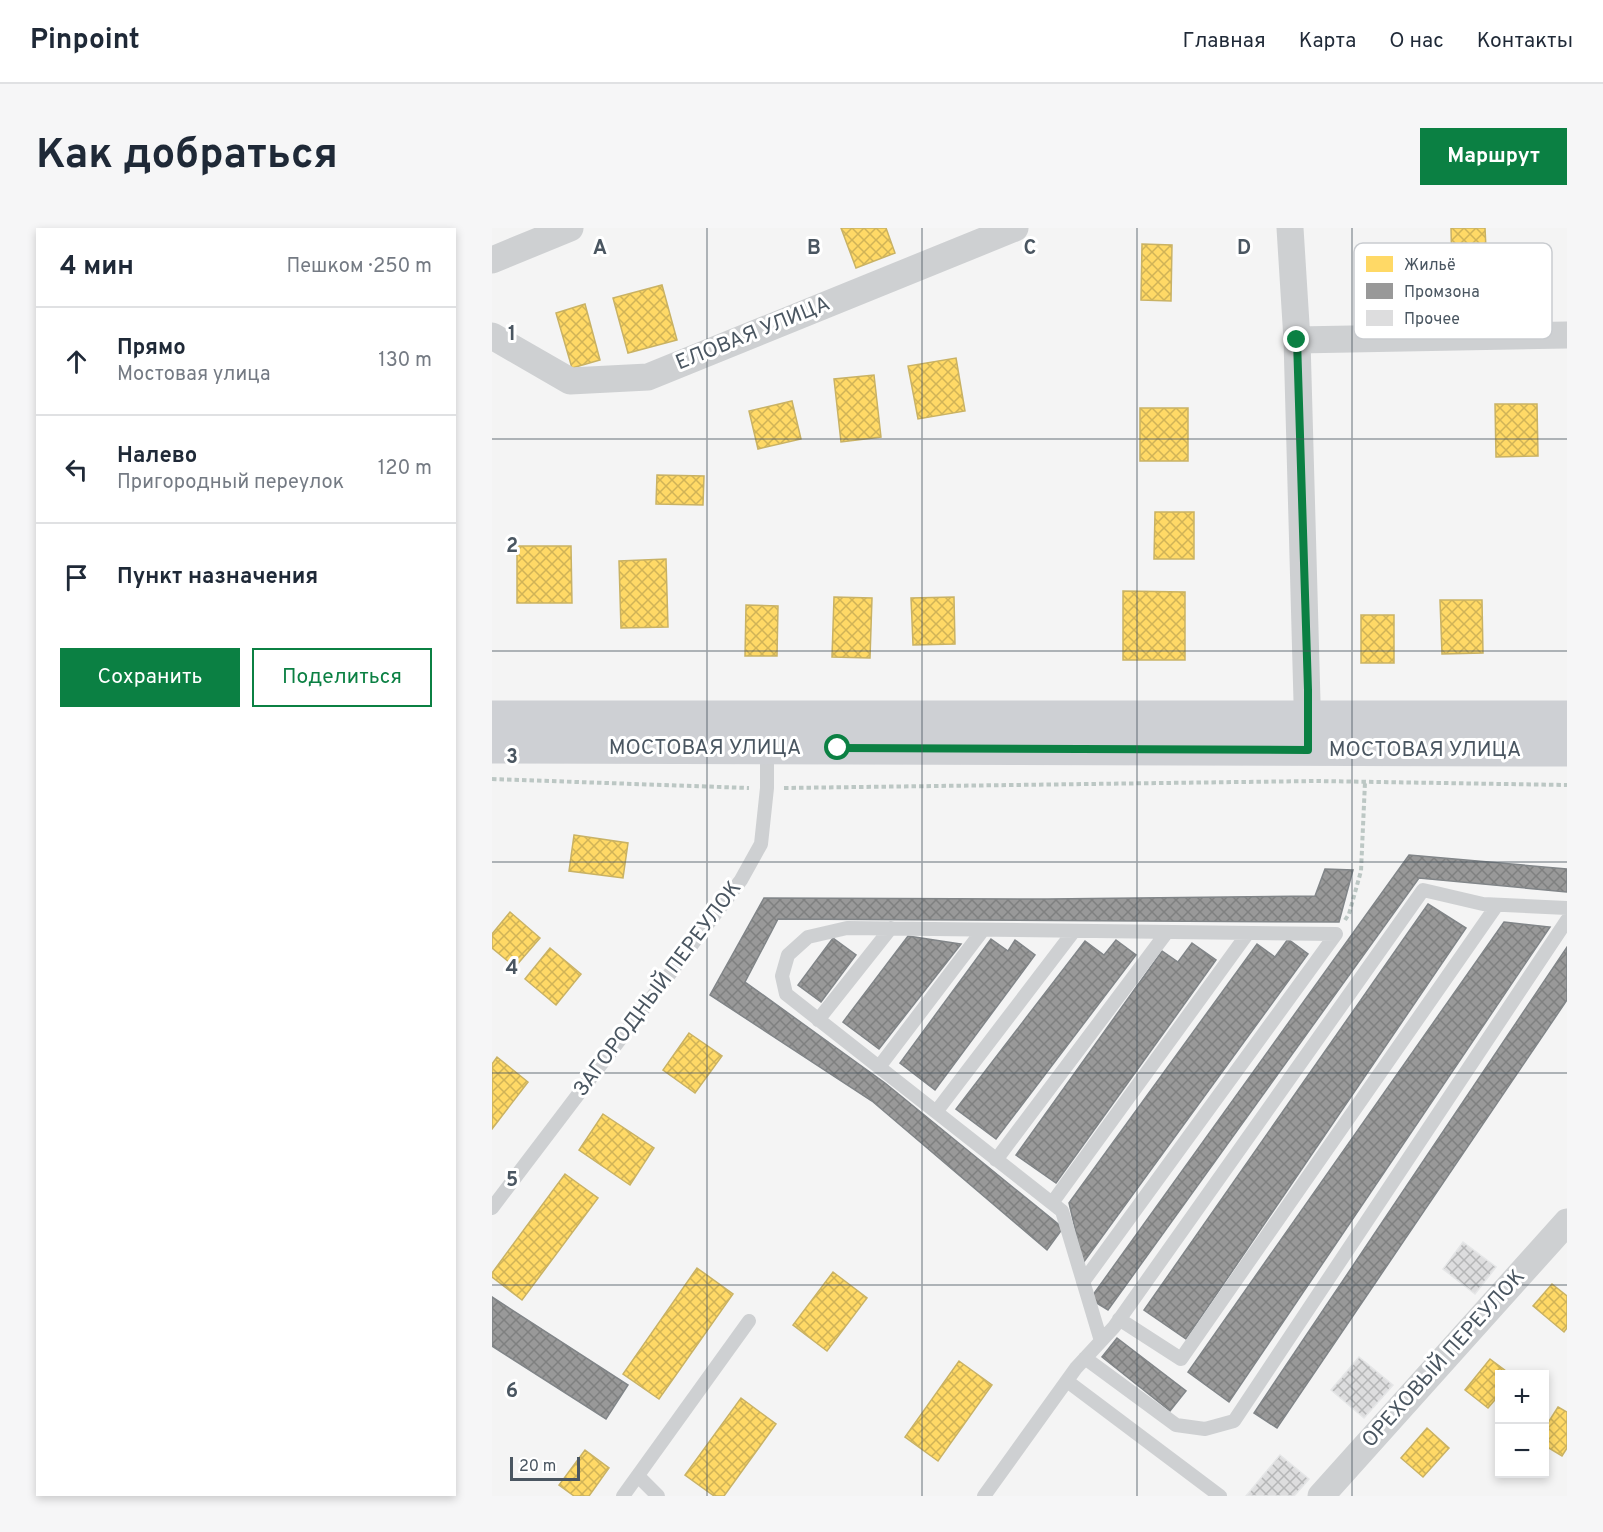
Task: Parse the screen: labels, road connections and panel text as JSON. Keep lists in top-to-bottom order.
{
  "streets": {
    "main road": ["МОСТОВАЯ УЛИЦА"],
    "street": ["ЕЛОВАЯ УЛИЦА", "ОРЕХОВЫЙ ПЕРЕУЛОК"],
    "lane": ["ЗАГОРОДНЫЙ ПЕРЕУЛОК"]
  },
  "crossings": [
    ["МОСТОВАЯ УЛИЦА", "ЗАГОРОДНЫЙ ПЕРЕУЛОК"]
  ],
  "legend": ["Жильё", "Промзона", "Прочее"],
  "scale_bar": "20 m",
  "page": {
    "header": "Pinpoint",
    "nav": [
      "Главная",
      "Карта",
      "О нас",
      "Контакты"
    ],
    "buttons": [
      "Маршрут",
      ["Сохранить", "Поделиться"]
    ],
    "title": "Как добраться",
    "heading": ["4 мин", "Пешком · 250 m"],
    "list": [
      ["Прямо", "Мостовая улица", "130 m"],
      ["Налево", "Пригородный переулок", "120 m"],
      "Пункт назначения"
    ],
    "map_buttons": ["+", "−"],
    "scale": "20 m"
  },
  "grid": {
    "columns": [
      "A",
      "B",
      "C",
      "D"
    ],
    "rows": [
      "1",
      "2",
      "3",
      "4",
      "5",
      "6"
    ]
  }
}
